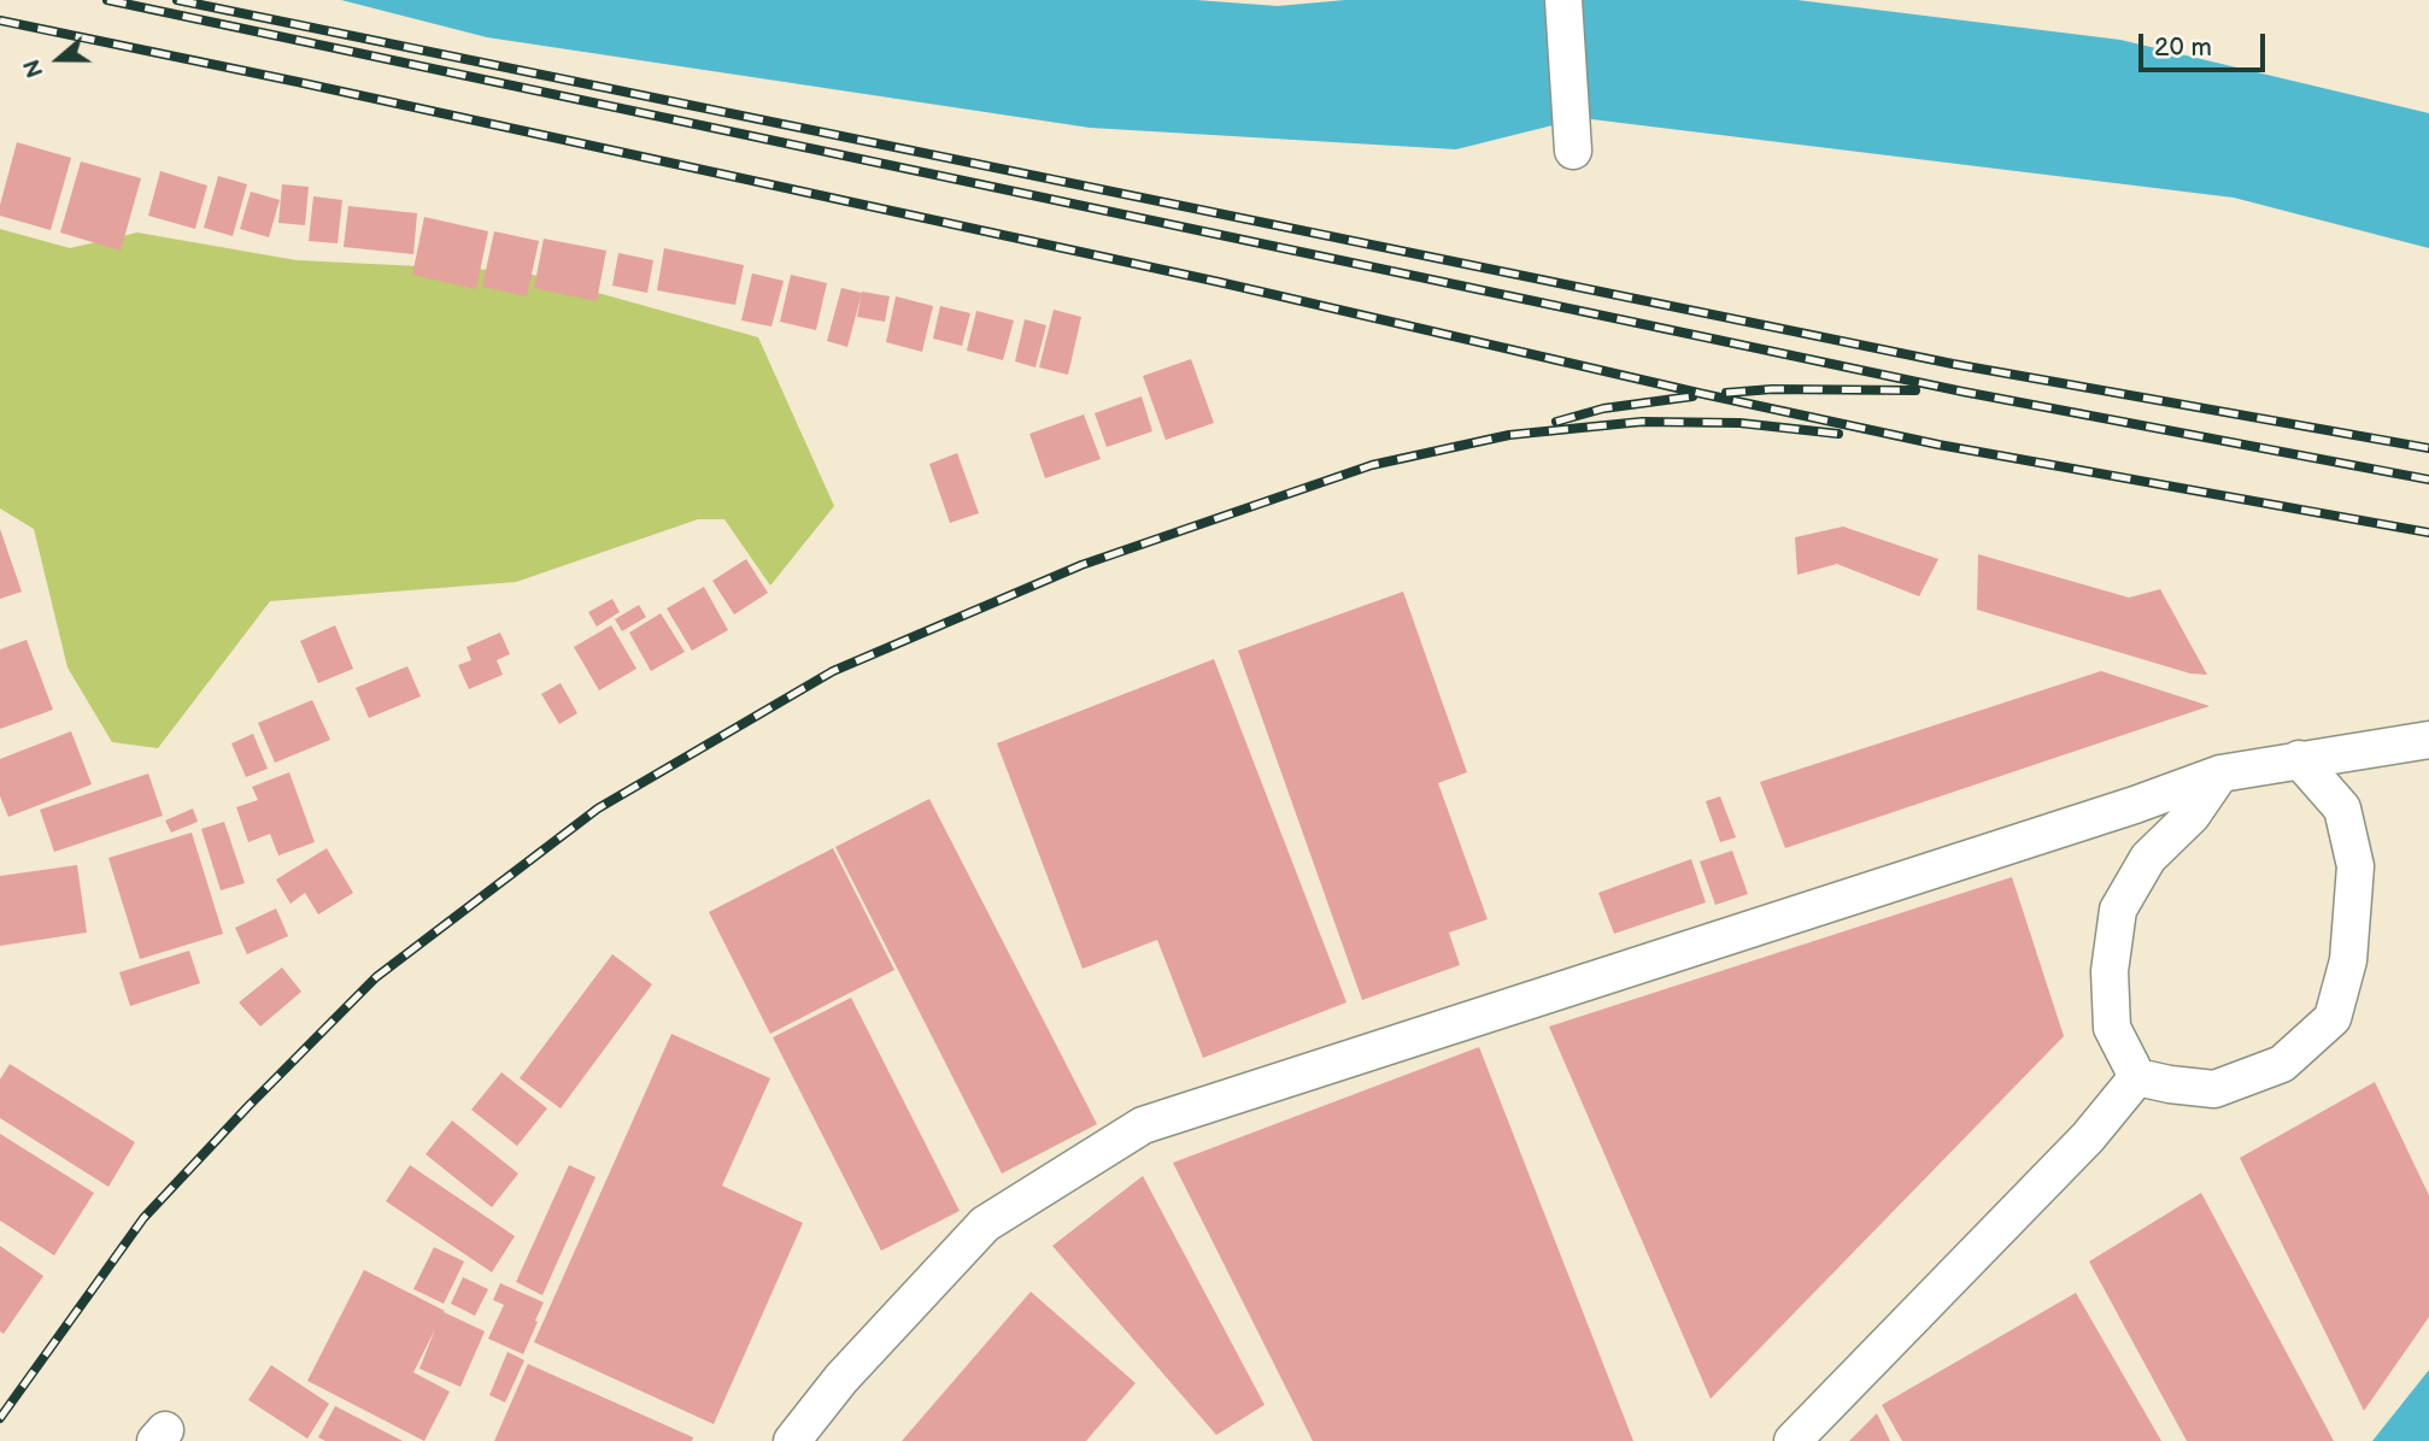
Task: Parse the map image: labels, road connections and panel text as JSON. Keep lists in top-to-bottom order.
{
  "scale_bar": "20 m",
  "north": "left"
}
